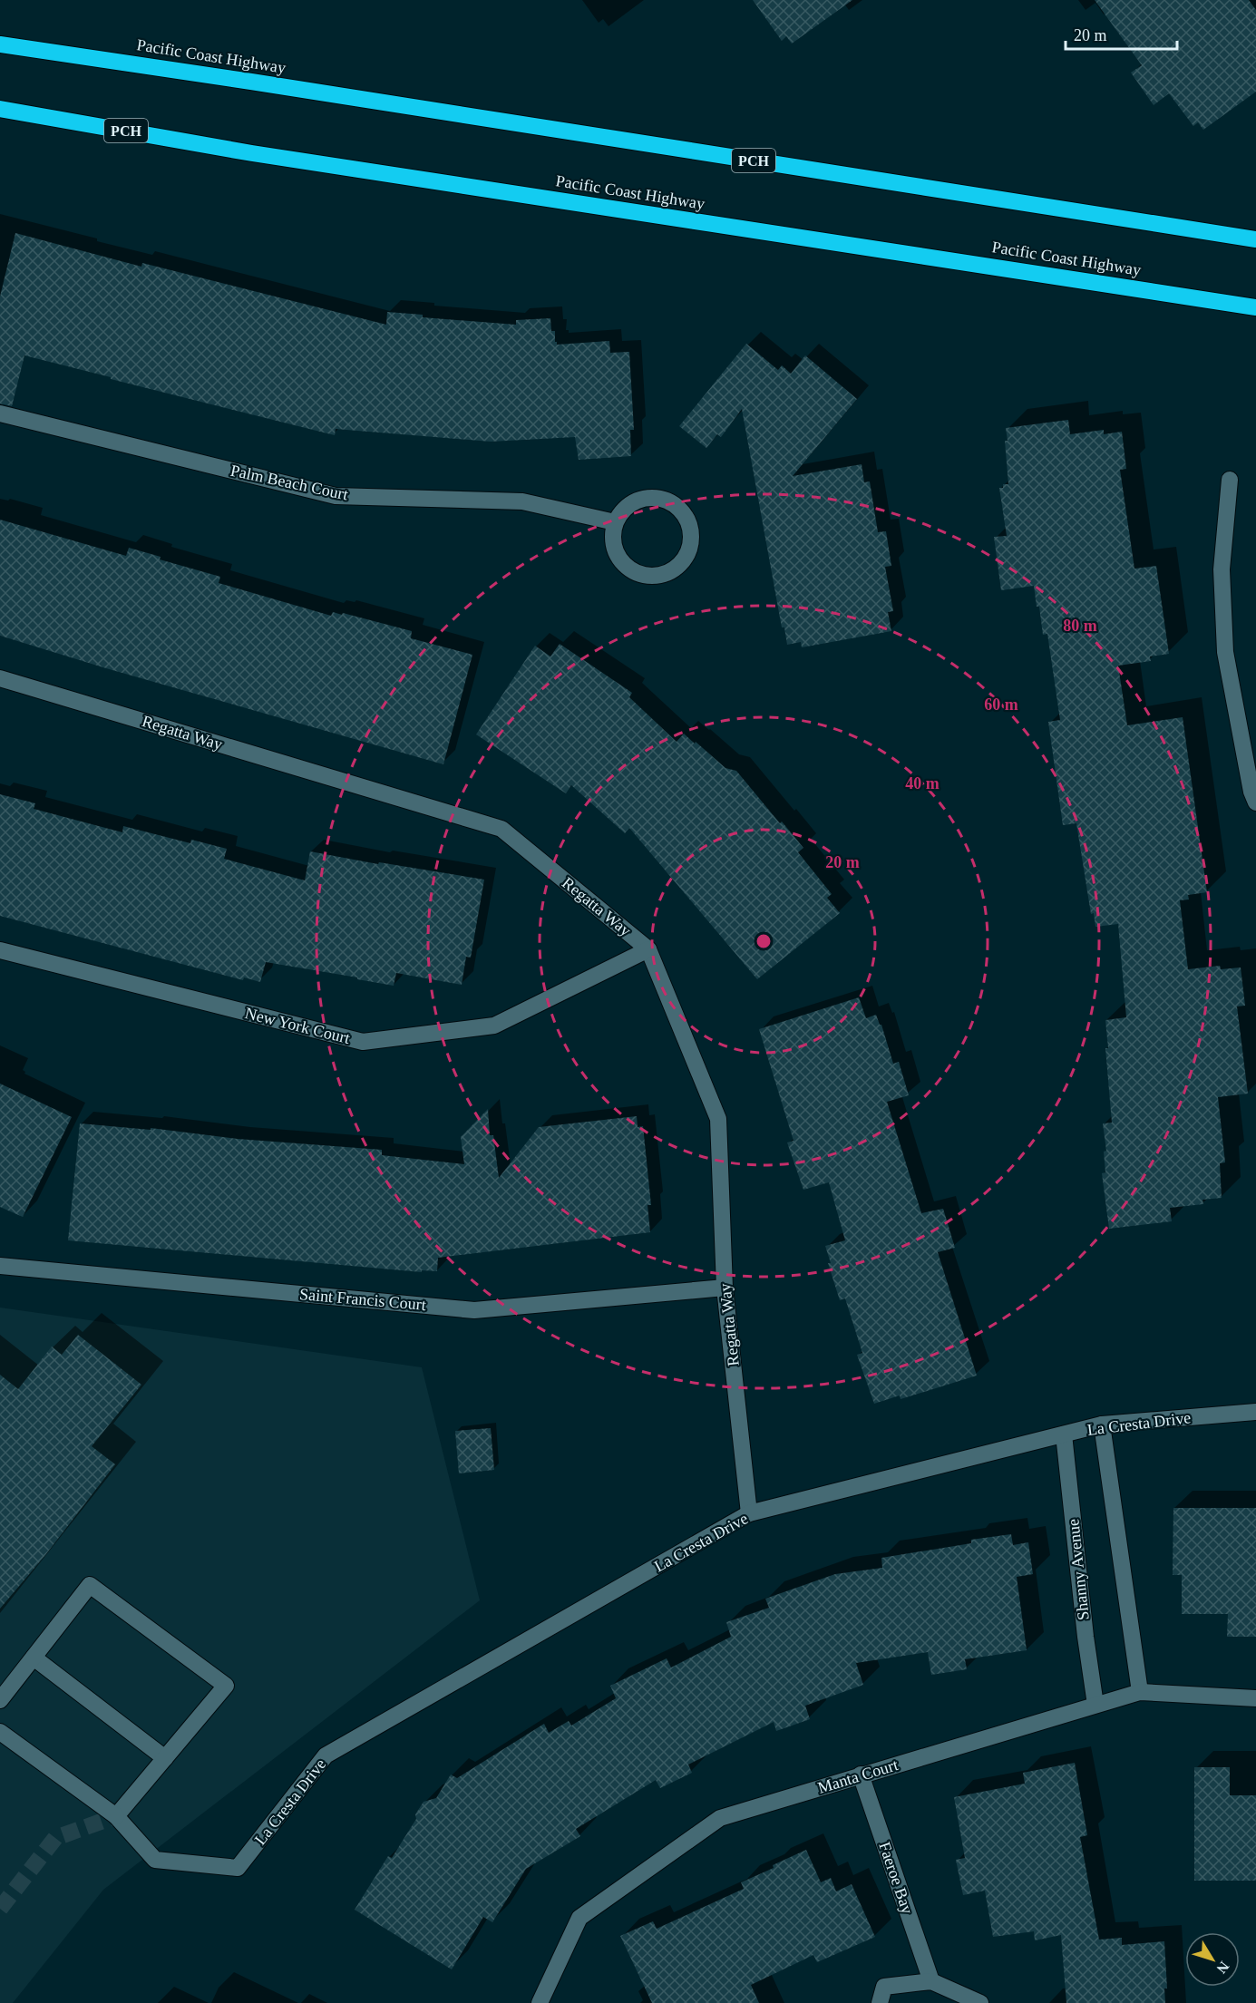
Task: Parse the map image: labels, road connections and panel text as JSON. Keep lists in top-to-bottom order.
{
  "streets": {
    "highway": ["Pacific Coast Highway", "PCH"],
    "street": [
      "Palm Beach Court",
      "Regatta Way",
      "New York Court",
      "Saint Francis Court",
      "La Cresta Drive",
      "Shanny Avenue",
      "Manta Court",
      "Faeroe Bay"
    ]
  },
  "crossings": [
    ["Regatta Way", "New York Court"],
    ["Regatta Way", "Saint Francis Court"],
    ["Regatta Way", "La Cresta Drive"],
    ["La Cresta Drive", "Shanny Avenue"],
    ["Shanny Avenue", "Manta Court"],
    ["Manta Court", "Faeroe Bay"]
  ],
  "scale_bar": "20 m",
  "north": "bottom right",
  "rings": [
    "80 m",
    "60 m",
    "40 m",
    "20 m"
  ]
}
